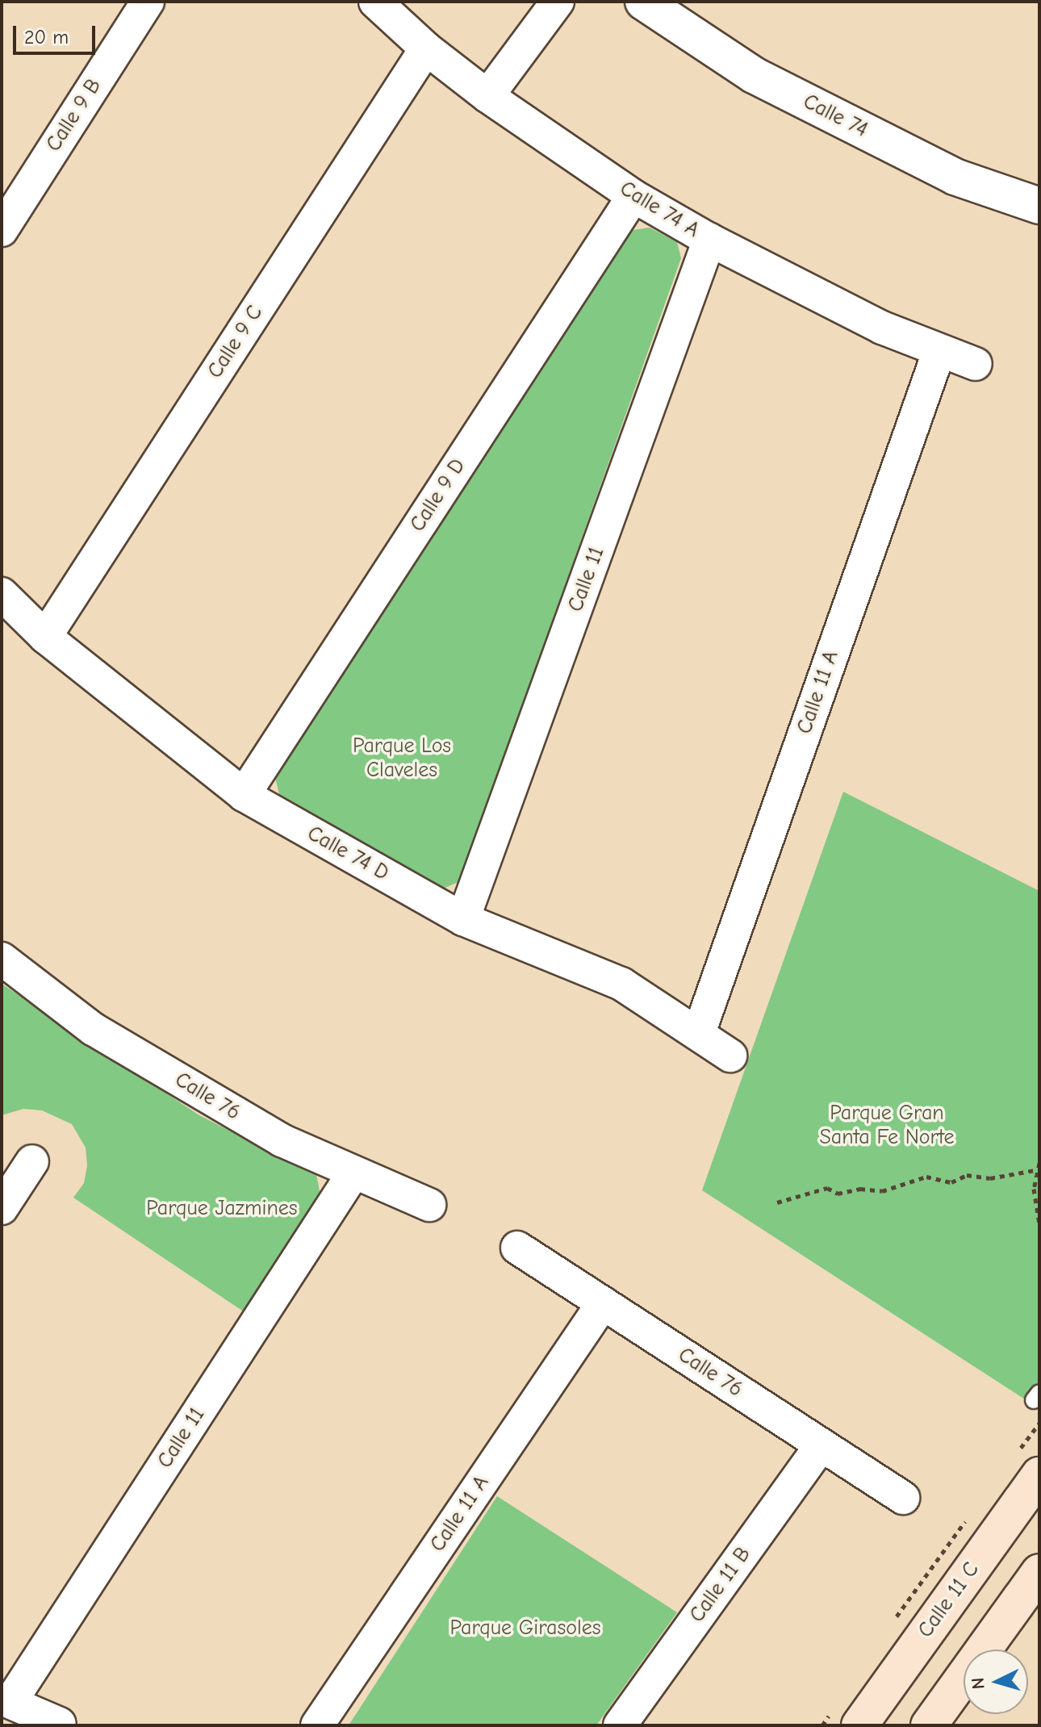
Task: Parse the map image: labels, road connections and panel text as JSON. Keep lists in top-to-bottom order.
{
  "streets": {
    "main road": ["Calle 11 C"],
    "street": [
      "Calle 9 B",
      "Calle 74",
      "Calle 74 A",
      "Calle 9 C",
      "Calle 9 D",
      "Calle 11",
      "Calle 11 A",
      "Calle 74 D",
      "Calle 76",
      "Calle 11 B"
    ]
  },
  "crossings": [
    ["Calle 74 A", "Calle 9 C"],
    ["Calle 74 A", "Calle 9 D"],
    ["Calle 74 A", "Calle 11"],
    ["Calle 74 A", "Calle 11 A"],
    ["Calle 9 C", "Calle 74 D"],
    ["Calle 9 D", "Calle 74 D"],
    ["Calle 11", "Calle 74 D"],
    ["Calle 11", "Calle 76"],
    ["Calle 11 A", "Calle 74 D"],
    ["Calle 11 A", "Calle 76"],
    ["Calle 76", "Calle 11 B"]
  ],
  "parks": [
    "Parque Los Claveles",
    "Parque Gran Santa Fe Norte",
    "Parque Jazmines",
    "Parque Girasoles"
  ],
  "scale_bar": "20 m",
  "north": "left"
}
